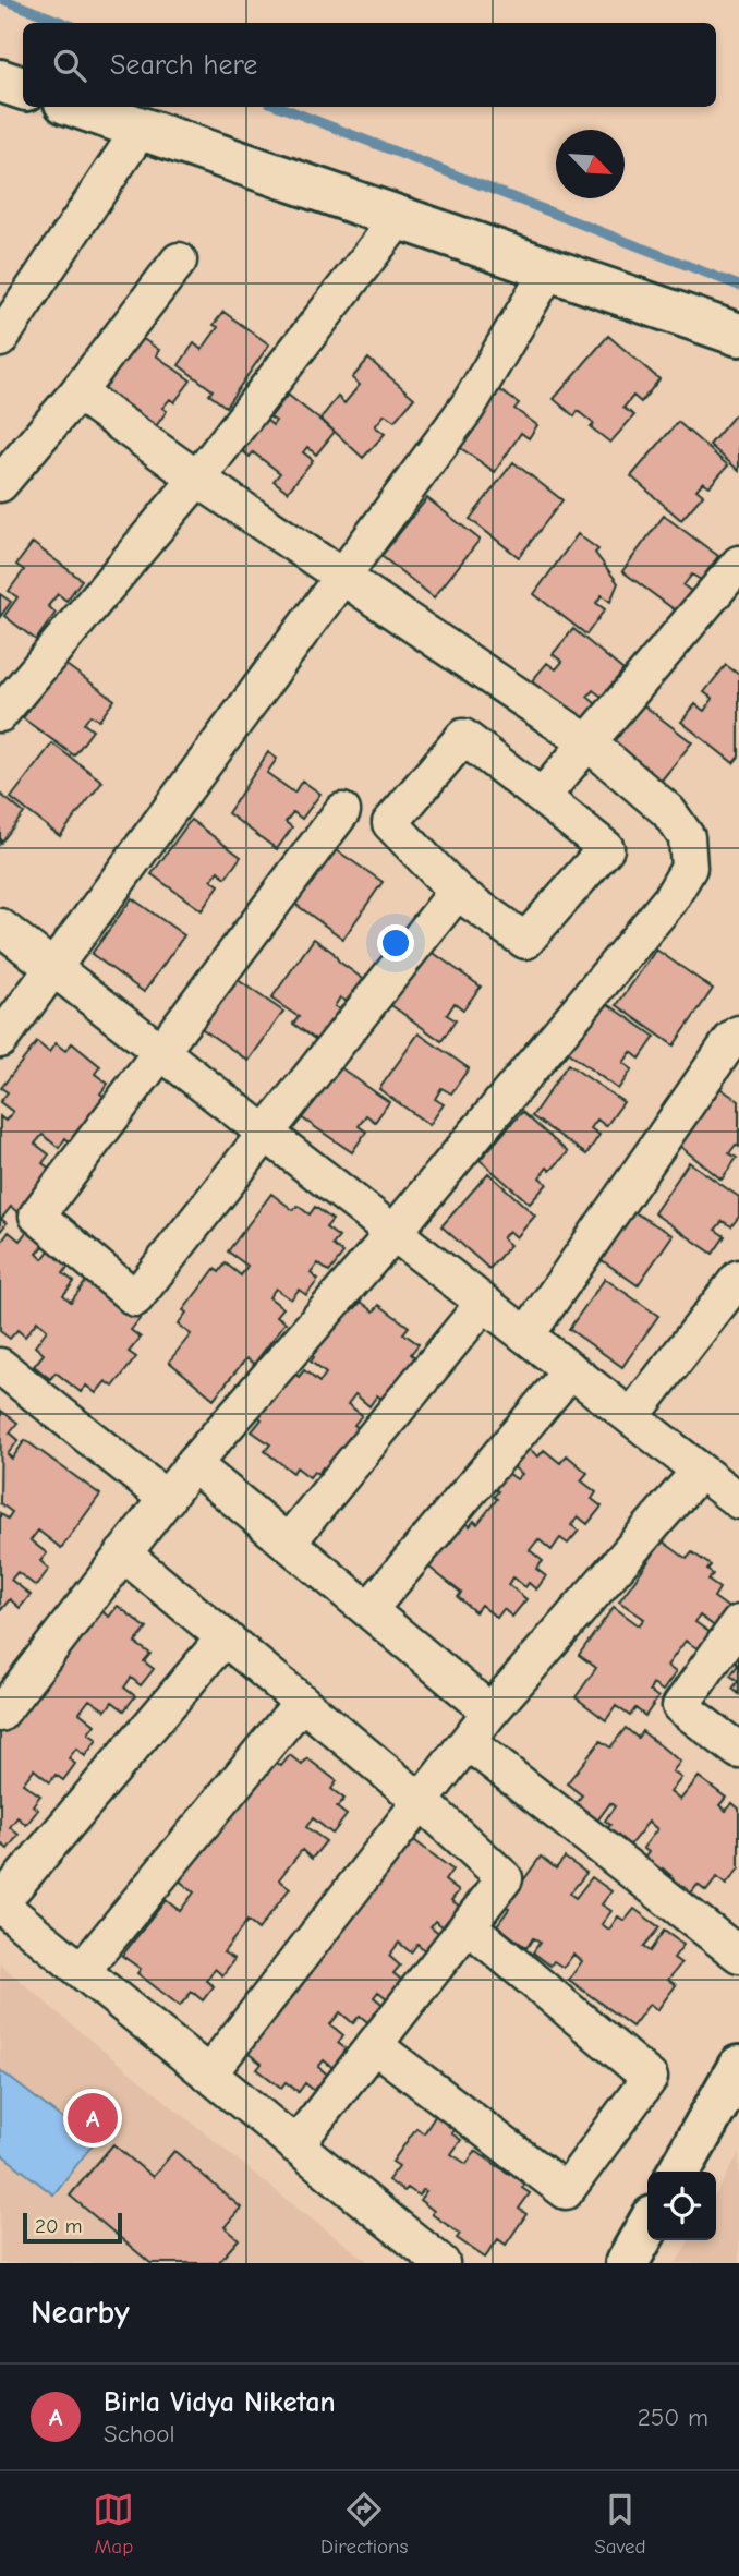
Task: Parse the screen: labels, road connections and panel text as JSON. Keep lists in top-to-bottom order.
{
  "scale_bar": "20 m",
  "north": "bottom right",
  "page": {
    "search": "Search here",
    "pins": "A",
    "scale": "20 m",
    "heading": "Nearby",
    "list": [
      {
        "mark": "A",
        "name": "Birla Vidya Niketan",
        "note": "School",
        "value": "250 m"
      }
    ],
    "nav": ["Map", "Directions", "Saved"]
  }
}
